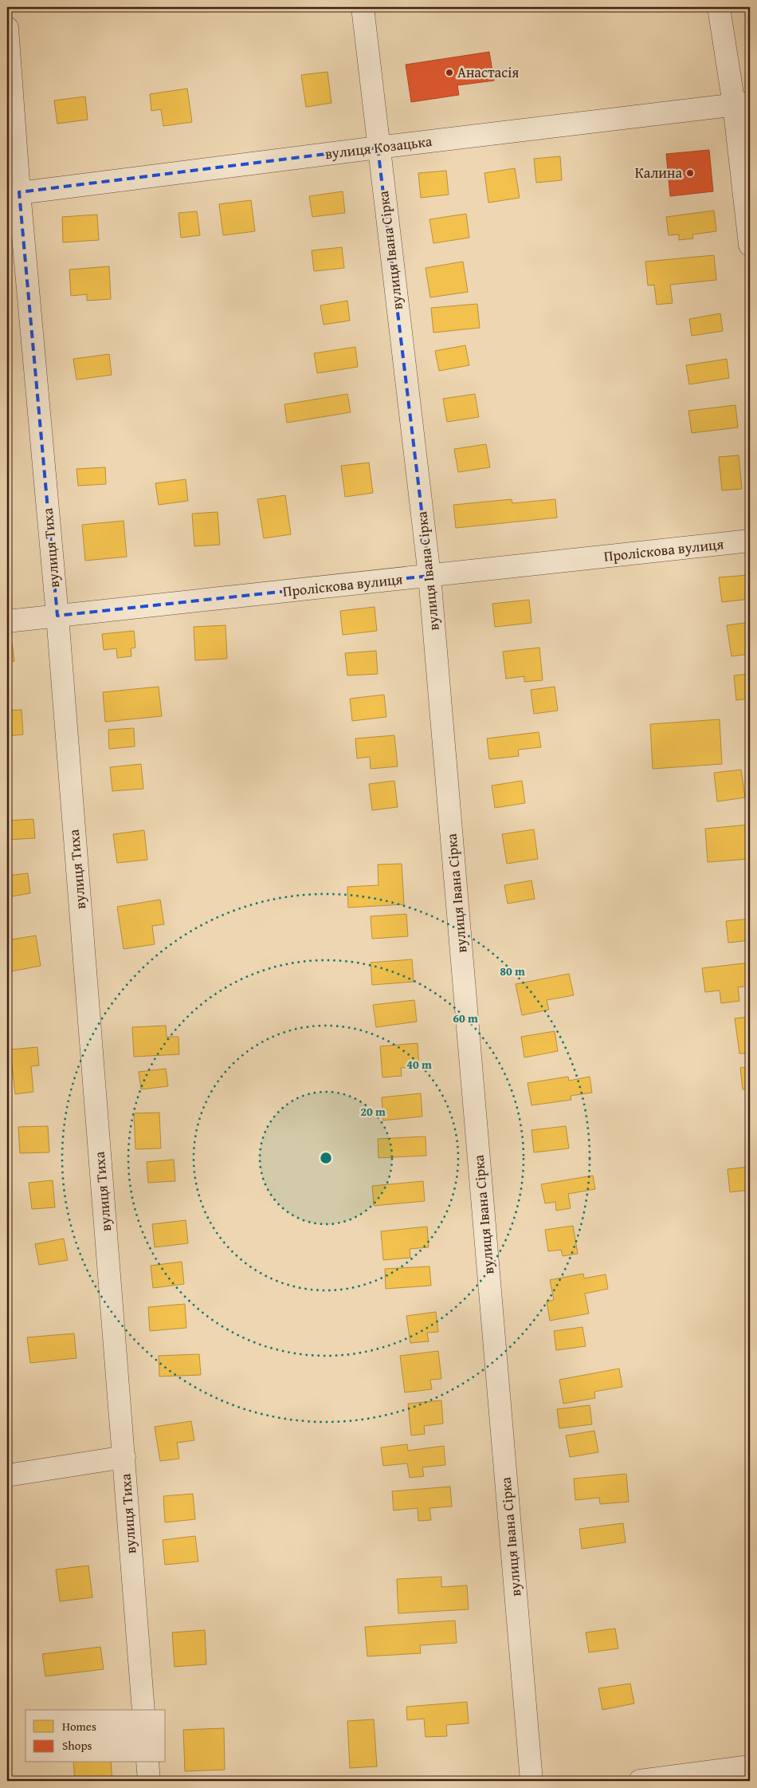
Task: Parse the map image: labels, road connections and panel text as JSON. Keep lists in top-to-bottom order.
{
  "streets": {
    "street": [
      "вулиця Козацька",
      "вулиця Івана Сірка",
      "вулиця Тиха",
      "Проліскова вулиця"
    ]
  },
  "crossings": [
    ["вулиця Козацька", "вулиця Івана Сірка"],
    ["вулиця Козацька", "вулиця Тиха"],
    ["вулиця Івана Сірка", "Проліскова вулиця"],
    ["вулиця Тиха", "Проліскова вулиця"]
  ],
  "places": ["Анастасія", "Калина"],
  "legend": ["Homes", "Shops"],
  "rings": [
    "80 m",
    "60 m",
    "40 m",
    "20 m"
  ]
}
